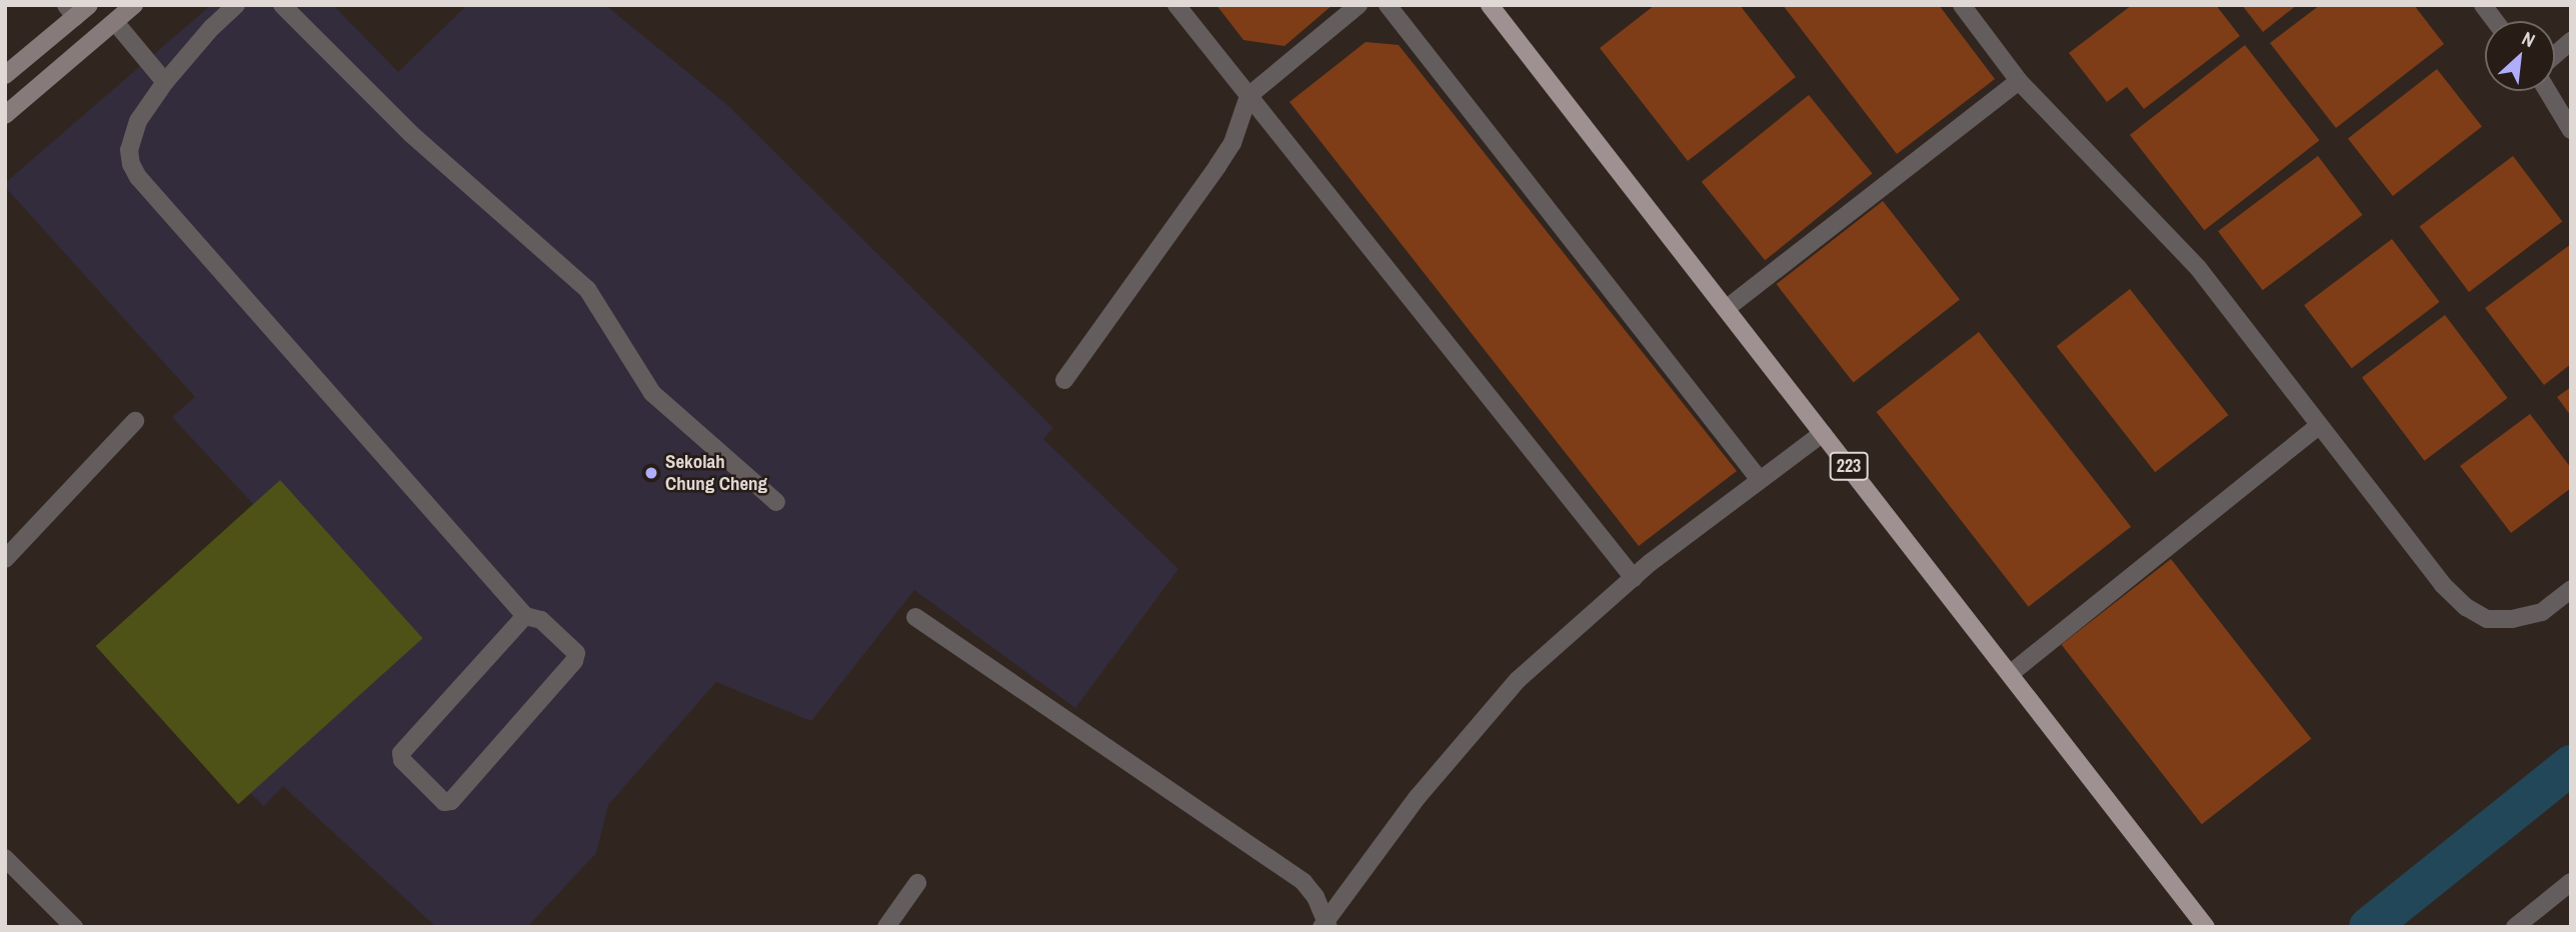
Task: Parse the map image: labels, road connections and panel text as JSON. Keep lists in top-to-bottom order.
{
  "streets": {
    "main road": ["223"]
  },
  "places": ["Sekolah Chung Cheng"],
  "north": "top right"
}
